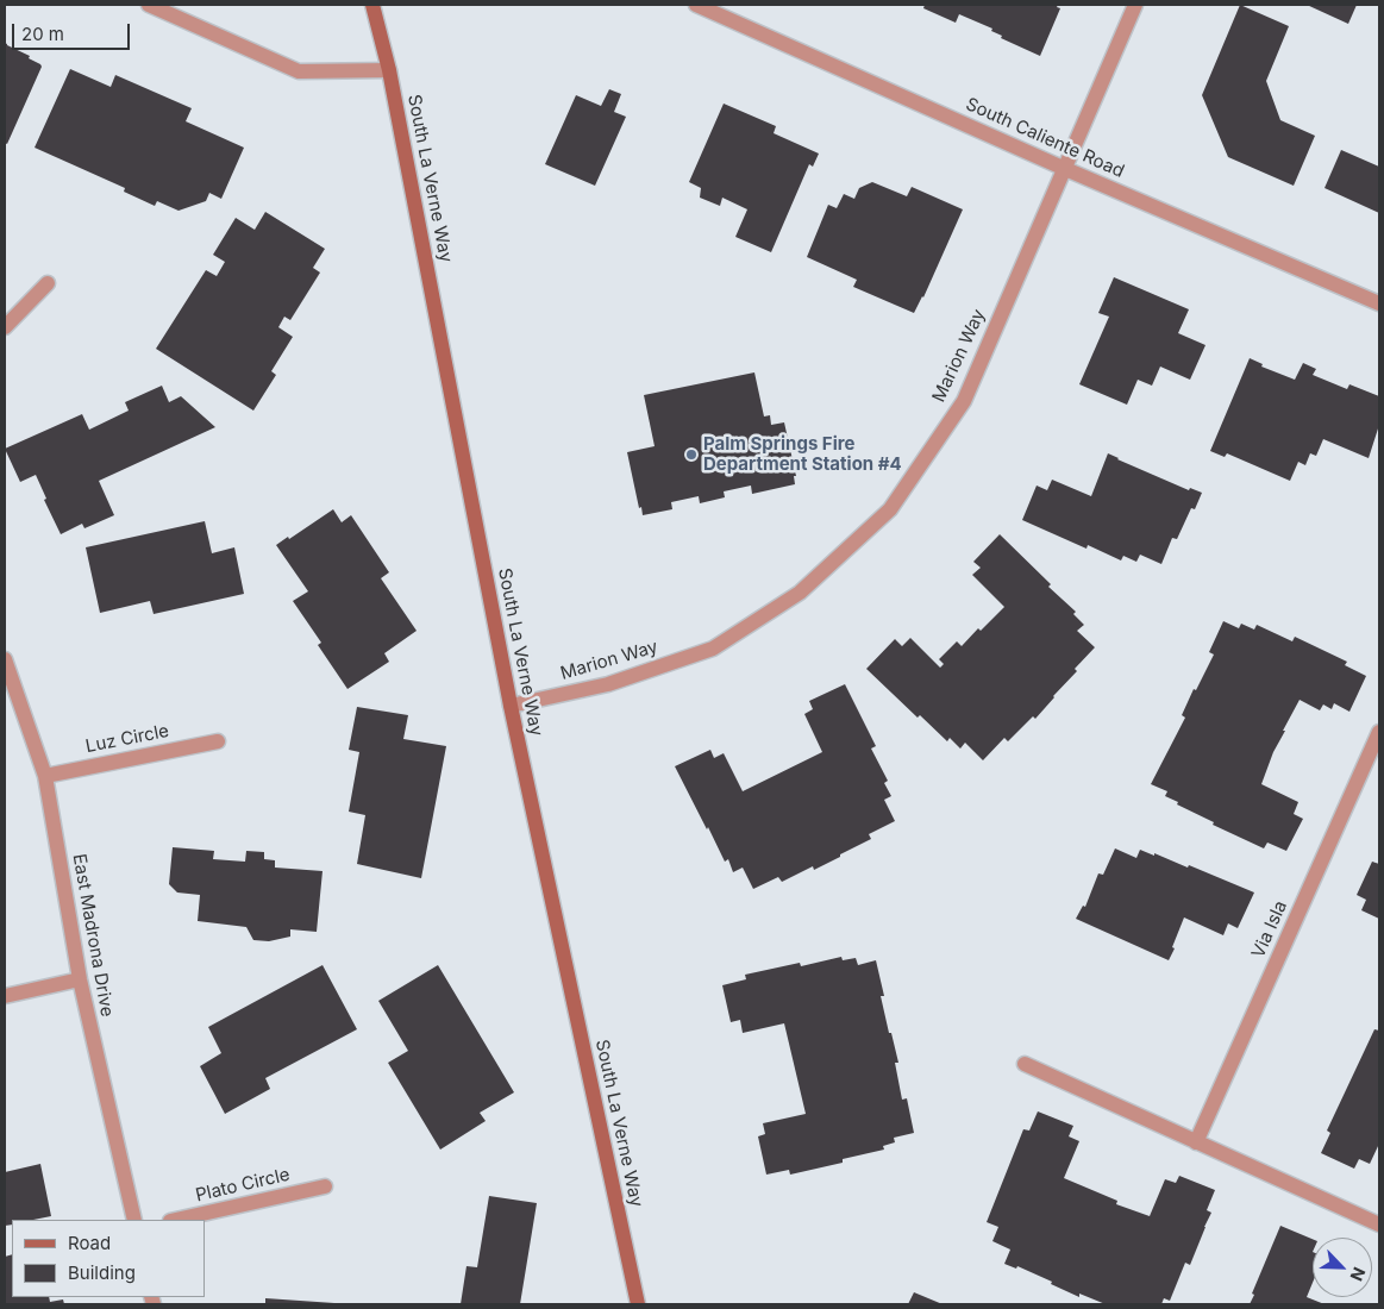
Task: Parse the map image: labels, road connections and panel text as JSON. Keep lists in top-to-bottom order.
{
  "streets": {
    "street": [
      "South Caliente Road",
      "South La Verne Way",
      "Marion Way",
      "Luz Circle",
      "Via Isla",
      "East Madrona Drive",
      "Plato Circle"
    ]
  },
  "crossings": [
    ["South Caliente Road", "Marion Way"],
    ["South La Verne Way", "Marion Way"],
    ["Luz Circle", "East Madrona Drive"]
  ],
  "places": ["Palm Springs Fire Department Station #4"],
  "legend": ["Road", "Building"],
  "scale_bar": "20 m",
  "north": "bottom right"
}
